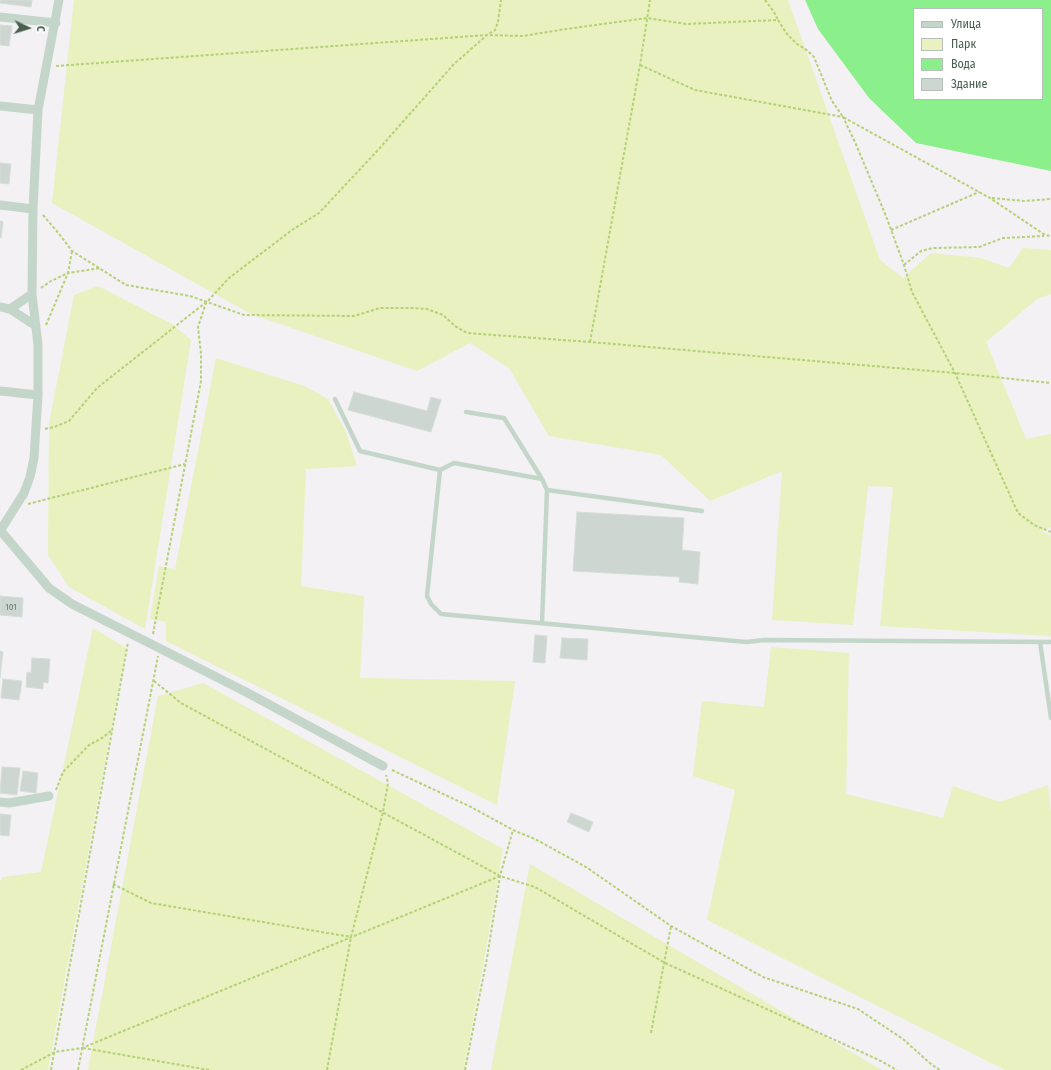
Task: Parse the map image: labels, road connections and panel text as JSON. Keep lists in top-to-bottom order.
{
  "house_numbers": ["101"],
  "legend": [
    "Улица",
    "Парк",
    "Вода",
    "Здание"
  ],
  "north": "right"
}
